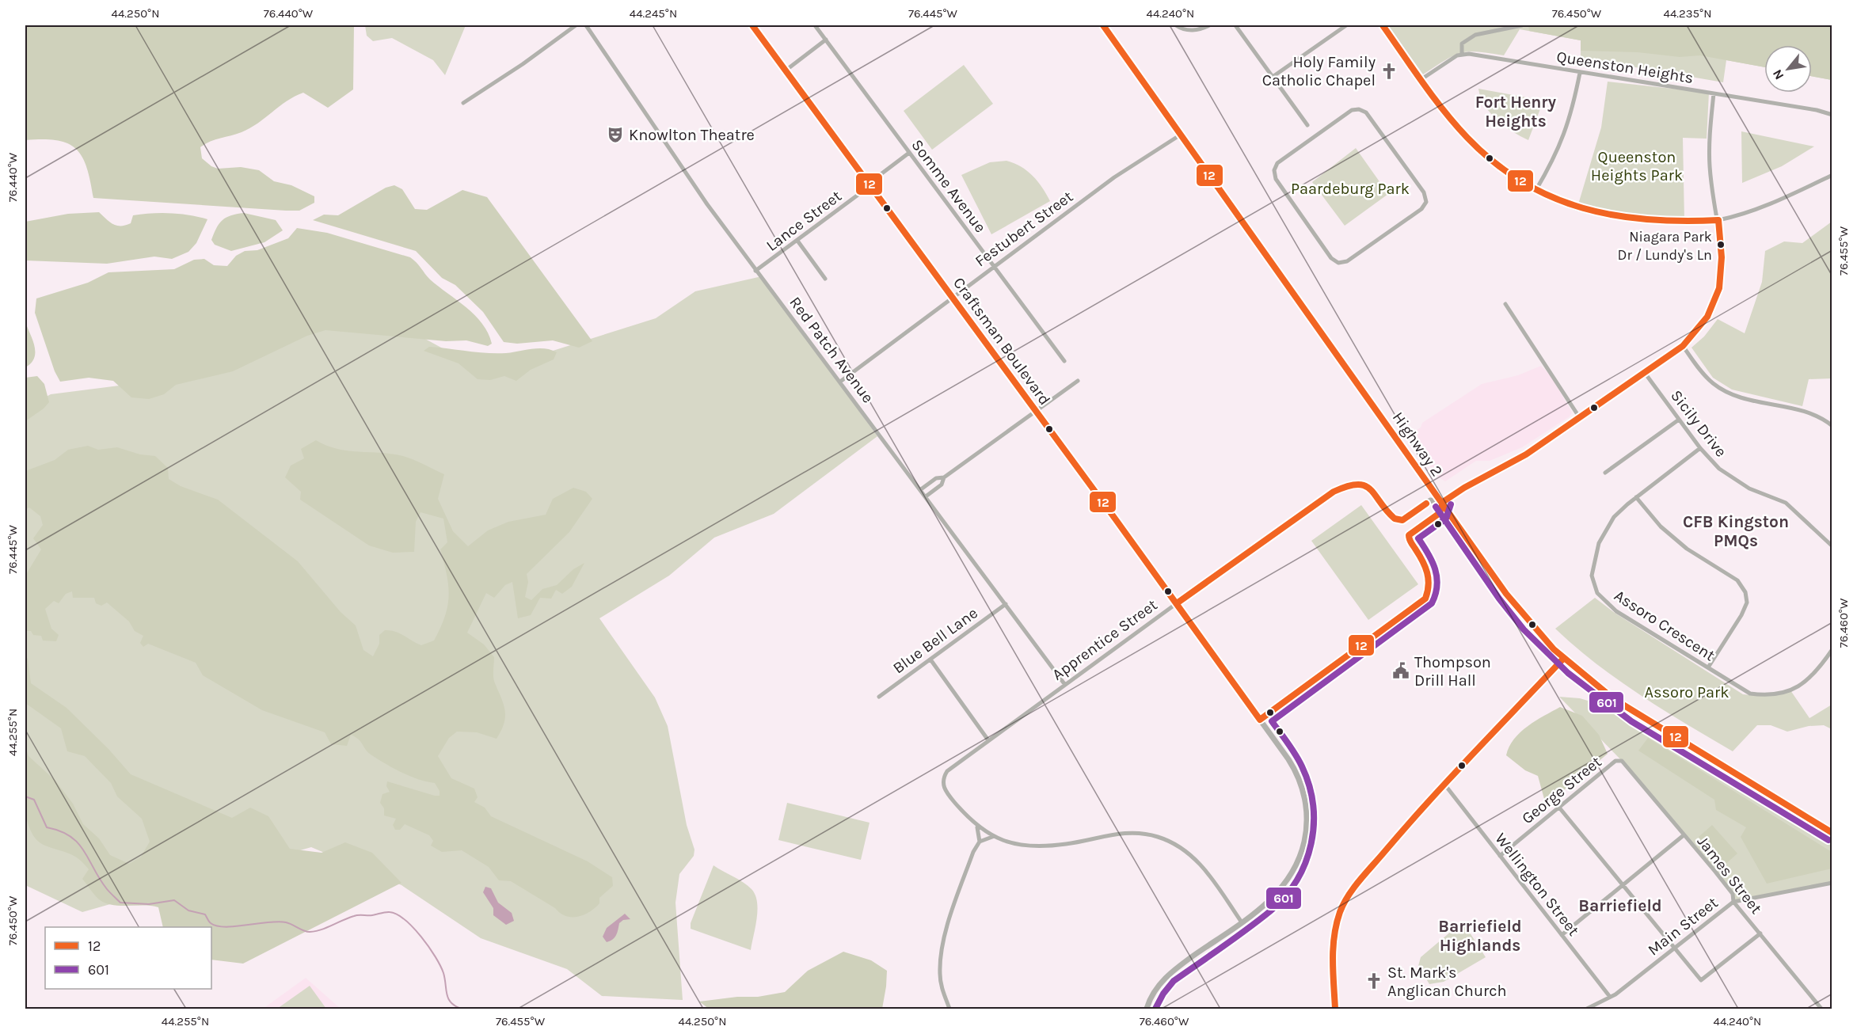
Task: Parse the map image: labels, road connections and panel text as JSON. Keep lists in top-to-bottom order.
{
  "streets": {
    "main road": ["Highway 2"],
    "street": [
      "Queenston Heights",
      "Somme Avenue",
      "Lance Street",
      "Festubert Street",
      "Craftsman Boulevard",
      "Red Patch Avenue",
      "Sicily Drive",
      "Assoro Crescent",
      "Apprentice Street",
      "Blue Bell Lane",
      "George Street",
      "James Street",
      "Wellington Street",
      "Main Street"
    ]
  },
  "crossings": [
    ["Somme Avenue", "Lance Street"],
    ["Somme Avenue", "Festubert Street"],
    ["Lance Street", "Craftsman Boulevard"],
    ["Lance Street", "Red Patch Avenue"],
    ["Festubert Street", "Craftsman Boulevard"],
    ["Festubert Street", "Red Patch Avenue"],
    ["Festubert Street", "Highway 2"],
    ["Craftsman Boulevard", "Apprentice Street"],
    ["Red Patch Avenue", "Apprentice Street"],
    ["Red Patch Avenue", "Blue Bell Lane"],
    ["Sicily Drive", "Assoro Crescent"],
    ["Highway 2", "Apprentice Street"],
    ["George Street", "James Street"],
    ["George Street", "Wellington Street"],
    ["James Street", "Main Street"],
    ["Wellington Street", "Main Street"]
  ],
  "districts": [
    "Fort Henry Heights",
    "CFB Kingston PMQs",
    "Barriefield",
    "Barriefield Highlands"
  ],
  "parks": ["Queenston Heights Park", "Paardeburg Park", "Assoro Park"],
  "places": {
    "church": ["Holy Family Catholic Chapel", "St. Mark's Anglican Church"],
    "theatre": ["Knowlton Theatre"],
    "other": ["Niagara Park Dr / Lundy's Ln"],
    "public building": ["Thompson Drill Hall"]
  },
  "lines": ["transit line 12", "transit line 601"],
  "legend": ["12", "601"],
  "north": "bottom left",
  "coordinates": [
    "44.250°N",
    "76.440°W",
    "44.245°N",
    "76.445°W",
    "44.240°N",
    "76.450°W",
    "44.235°N",
    "76.455°W",
    "76.460°W",
    "44.255°N"
  ]
}
